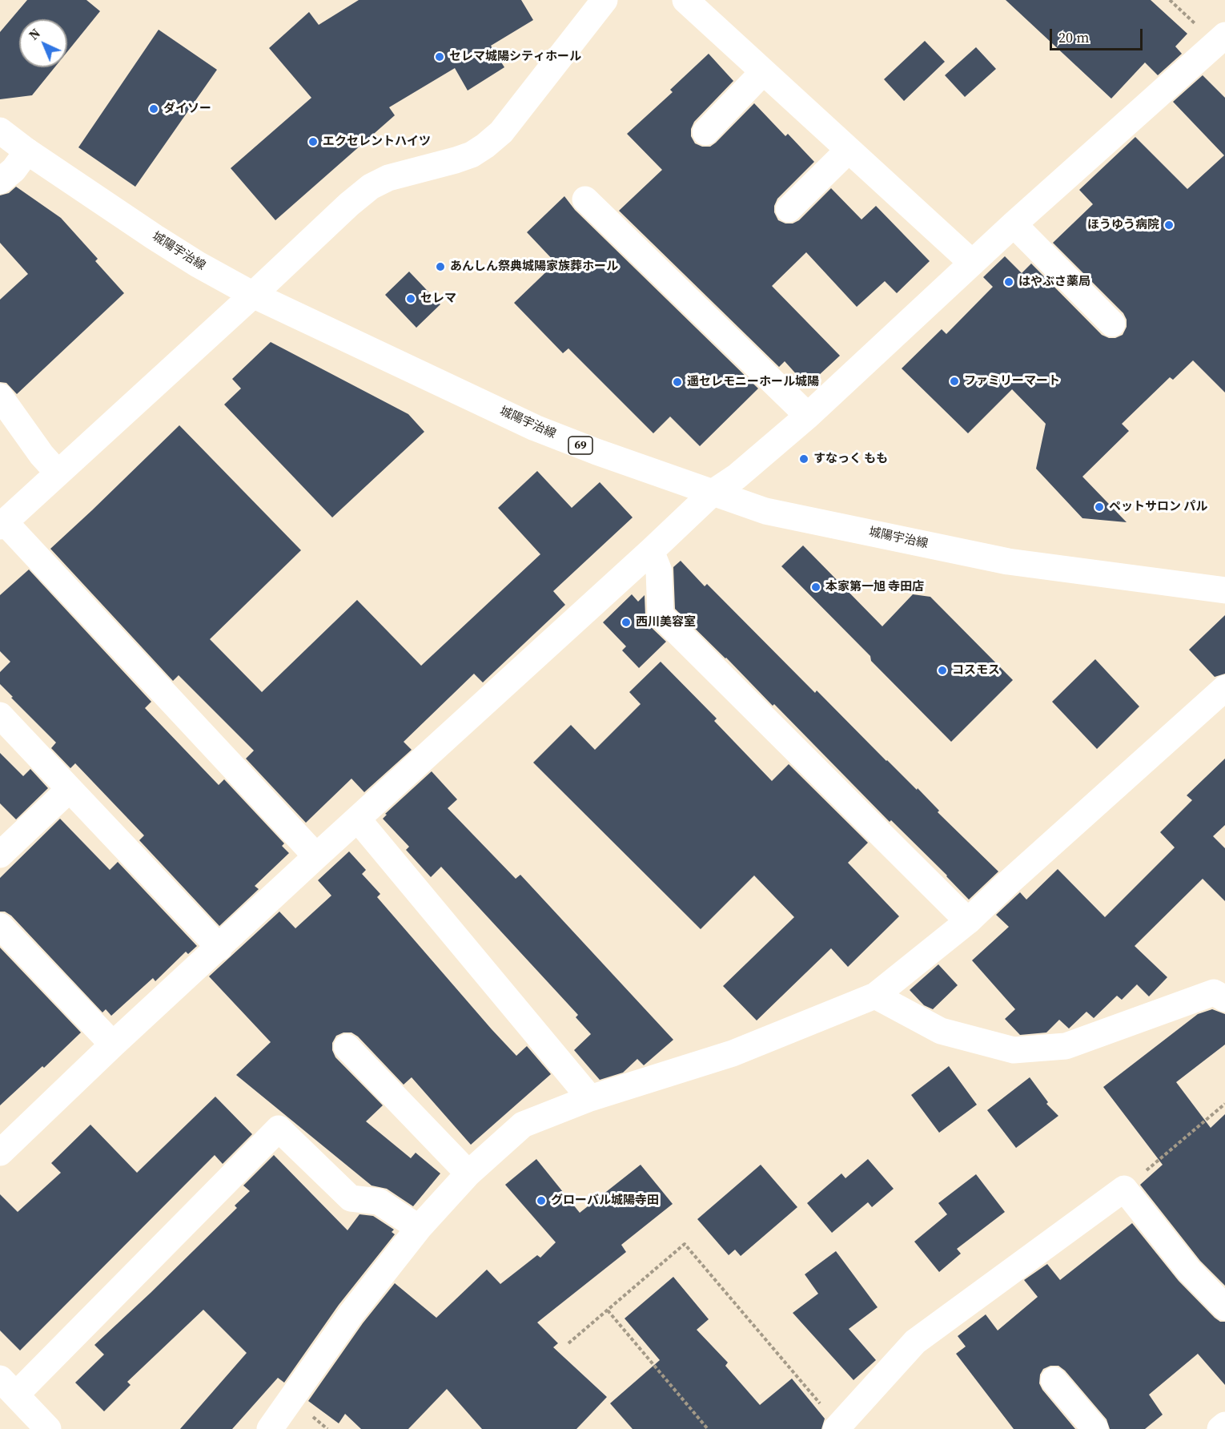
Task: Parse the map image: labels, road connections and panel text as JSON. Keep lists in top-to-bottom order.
{
  "streets": {
    "street": ["城陽宇治線", "69"]
  },
  "places": [
    "セレマ城陽シティホール",
    "ダイソー",
    "エクセレントハイツ",
    "ほうゆう病院",
    "あんしん祭典城陽家族葬ホール",
    "はやぶさ薬局",
    "セレマ",
    "ファミリーマート",
    "遥セレモニーホール城陽",
    "すなっく もも",
    "ペットサロン パル",
    "本家第一旭 寺田店",
    "西川美容室",
    "コスモス",
    "グローバル城陽寺田"
  ],
  "scale_bar": "20 m",
  "north": "top left"
}
